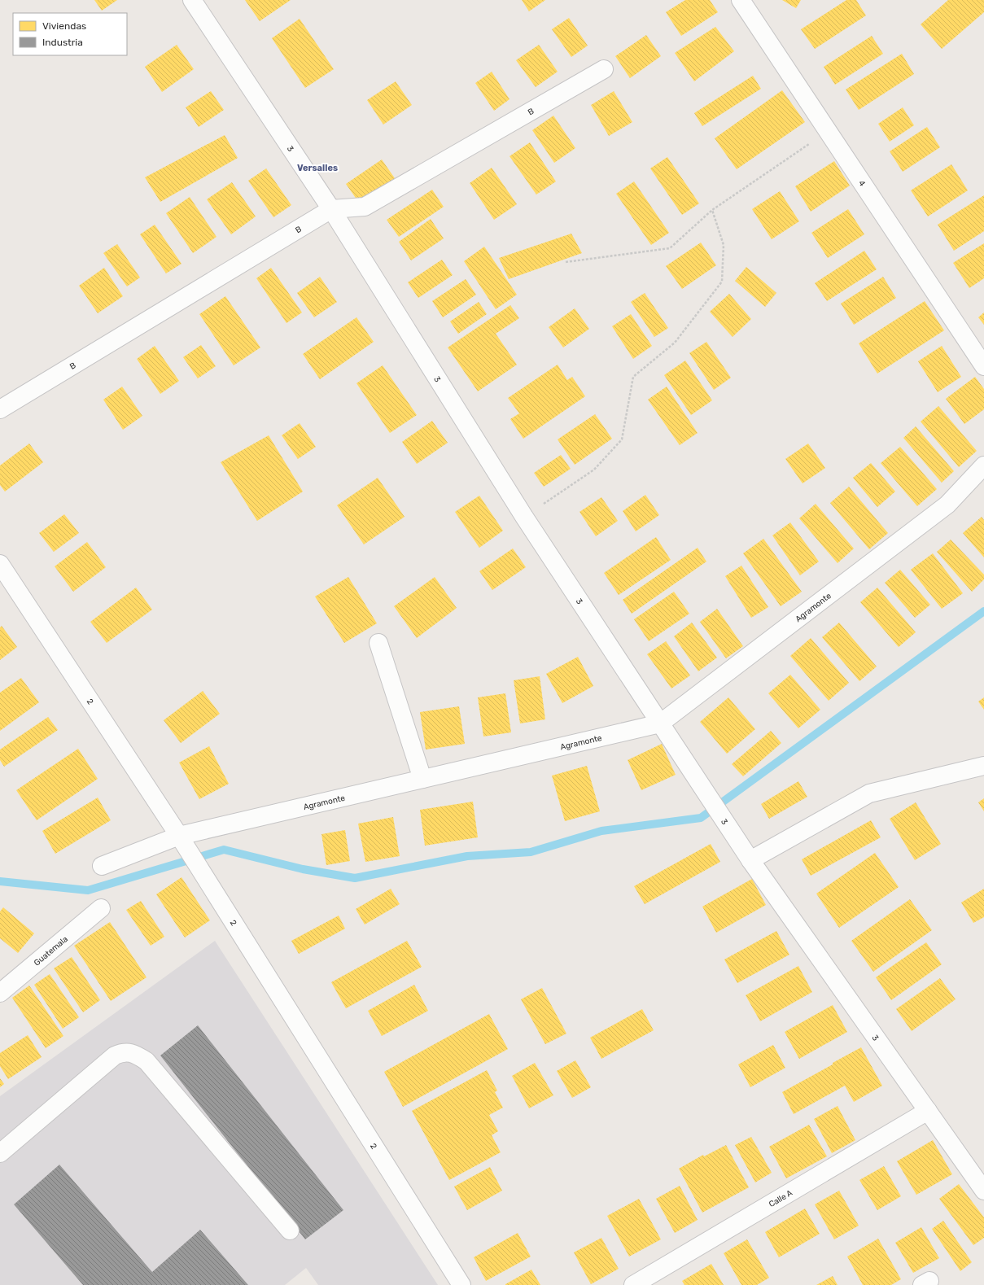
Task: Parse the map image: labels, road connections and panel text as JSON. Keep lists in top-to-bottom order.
{
  "streets": {
    "street": [
      "B",
      "3",
      "4",
      "Agramonte",
      "2",
      "Guatemala",
      "Calle A"
    ]
  },
  "crossings": [
    ["B", "3"],
    ["3", "Agramonte"],
    ["3", "Calle A"],
    ["Agramonte", "2"]
  ],
  "districts": ["Versalles"],
  "legend": ["Viviendas", "Industria"]
}
